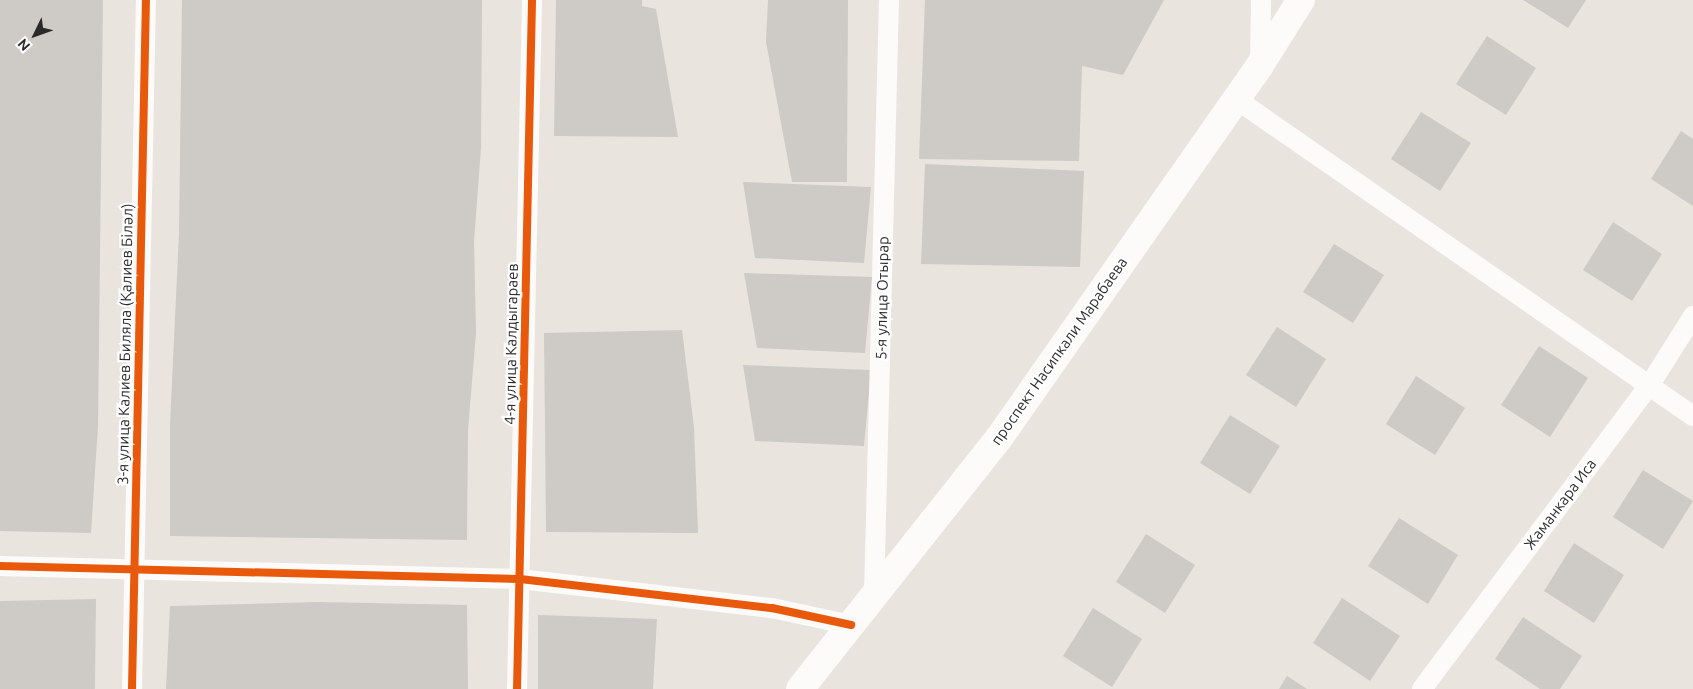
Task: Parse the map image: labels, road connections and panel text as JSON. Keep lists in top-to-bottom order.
{
  "streets": {
    "main road": ["проспект Насипкали Марабаева"],
    "street": [
      "5-я улица Отырар",
      "3-я улица Калиев Биляла (Қалиев Біләл)",
      "4-я улица Калдыгараев",
      "Жаманкара Иса"
    ]
  },
  "crossings": [
    ["5-я улица Отырар", "проспект Насипкали Марабаева"]
  ],
  "north": "bottom left"
}
